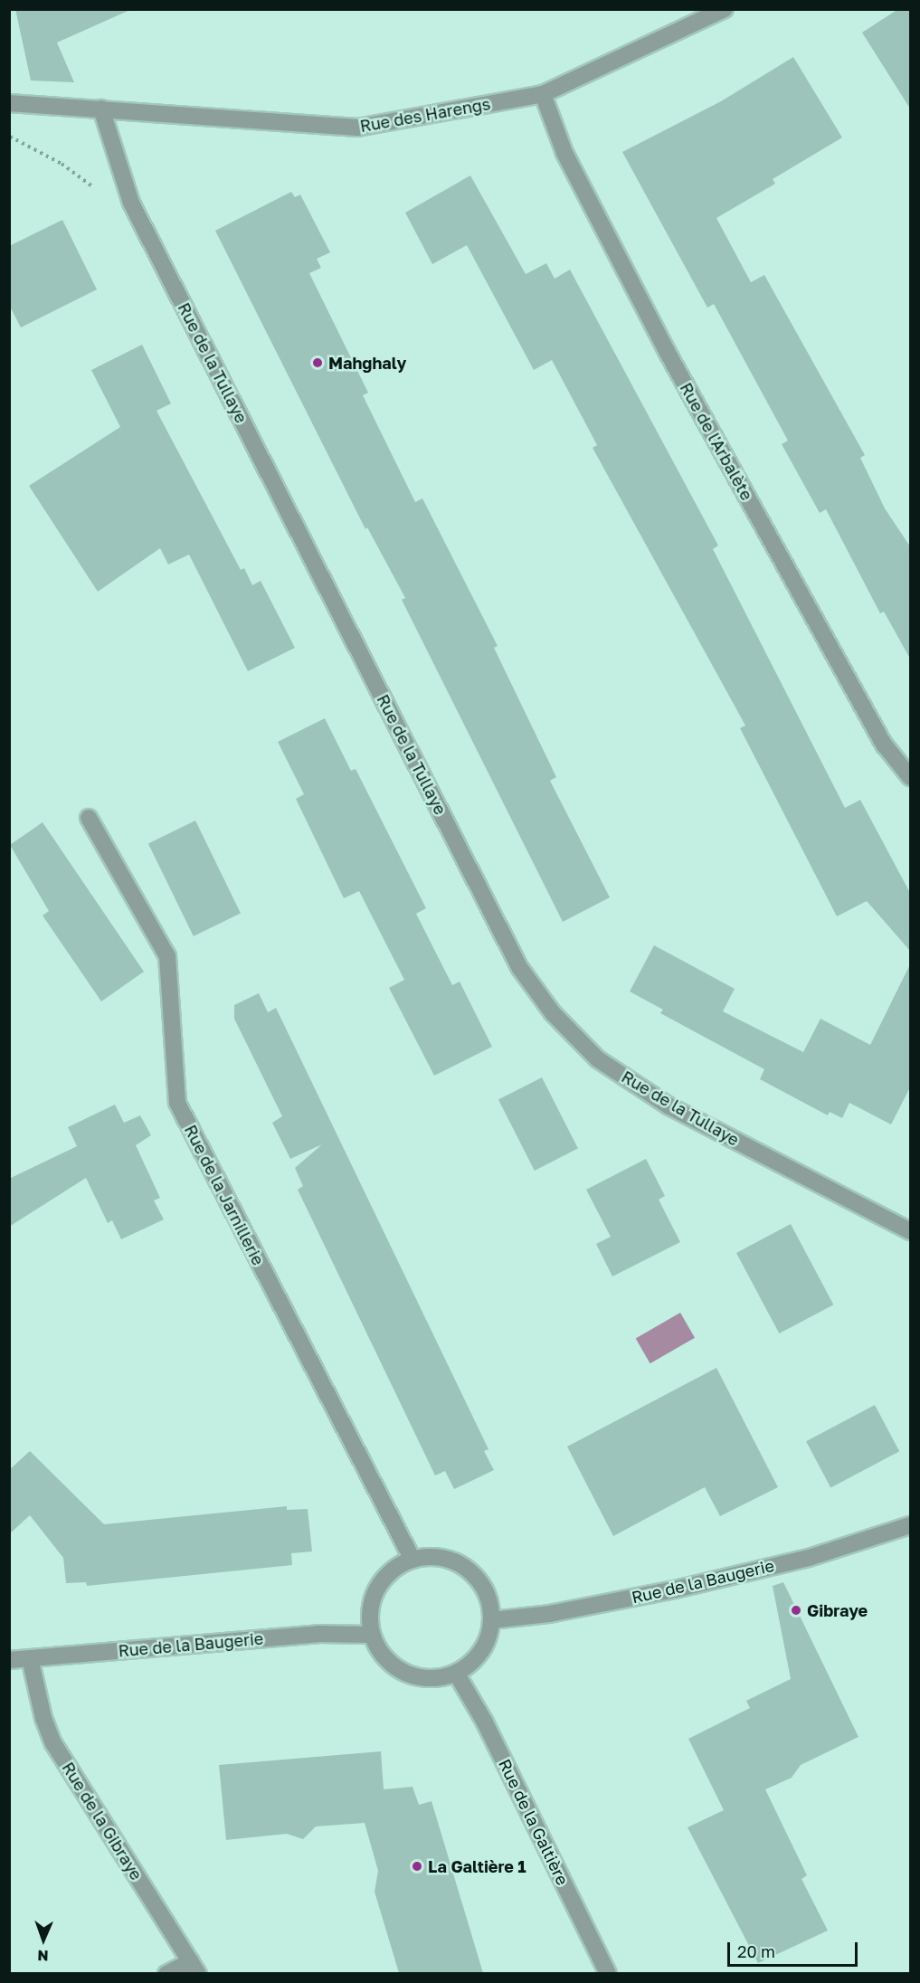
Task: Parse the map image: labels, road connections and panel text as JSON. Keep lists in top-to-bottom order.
{
  "streets": {
    "street": [
      "Rue des Harengs",
      "Rue de la Tullaye",
      "Rue de l'Arbalète",
      "Rue de la Jarnillerie",
      "Rue de la Baugerie",
      "Rue de la Gibraye",
      "Rue de la Galtière"
    ]
  },
  "crossings": [
    ["Rue des Harengs", "Rue de la Tullaye"],
    ["Rue des Harengs", "Rue de l'Arbalète"],
    ["Rue de la Jarnillerie", "Rue de la Baugerie"],
    ["Rue de la Jarnillerie", "Rue de la Galtière"],
    ["Rue de la Baugerie", "Rue de la Gibraye"],
    ["Rue de la Baugerie", "Rue de la Galtière"]
  ],
  "places": ["Mahghaly", "Gibraye", "La Galtière 1"],
  "scale_bar": "20 m",
  "north": "bottom"
}
